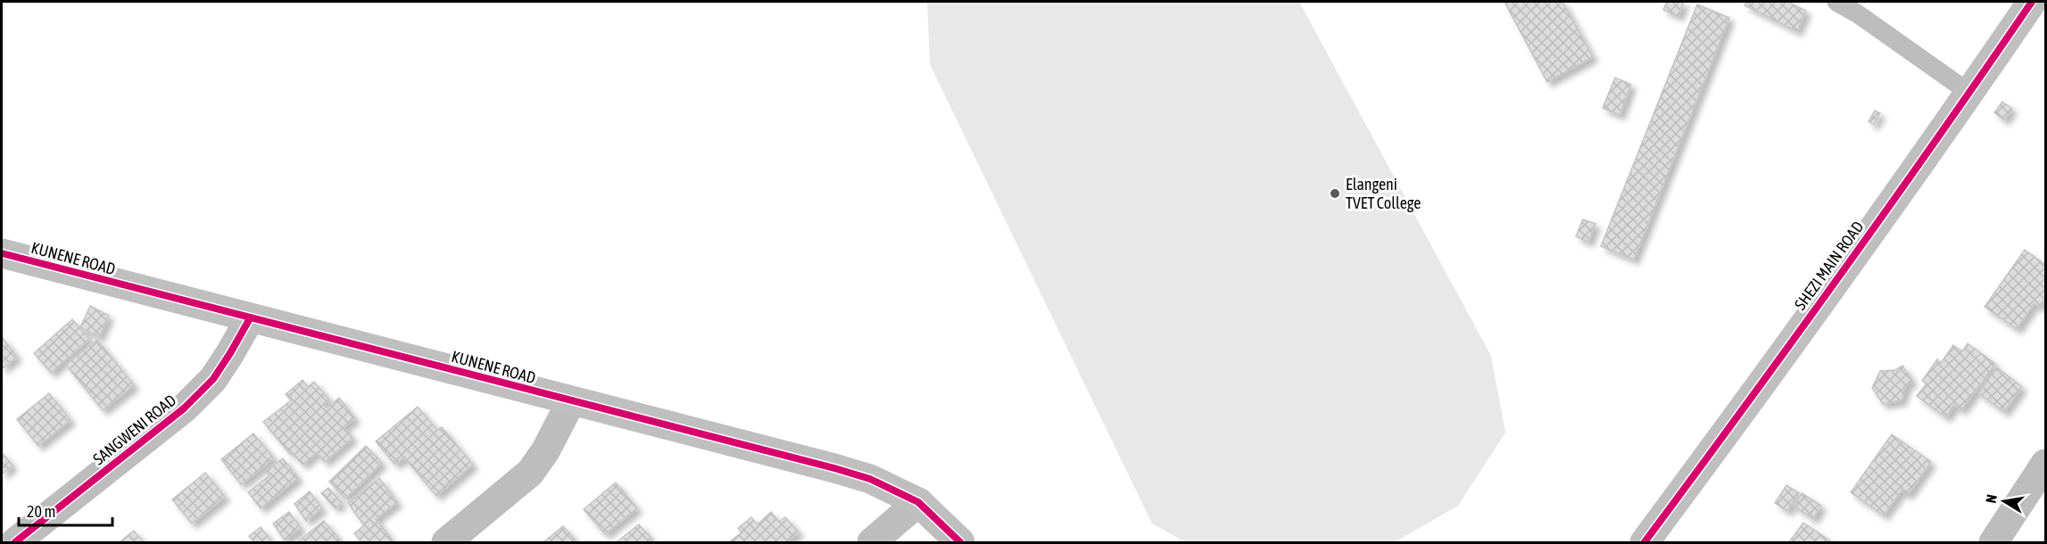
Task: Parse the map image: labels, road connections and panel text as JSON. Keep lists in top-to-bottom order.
{
  "streets": {
    "street": ["KUNENE ROAD", "SHEZI MAIN ROAD", "SANGWENI ROAD"]
  },
  "crossings": [
    ["KUNENE ROAD", "SANGWENI ROAD"]
  ],
  "places": ["Elangeni TVET College"],
  "scale_bar": "20 m",
  "north": "left"
}
